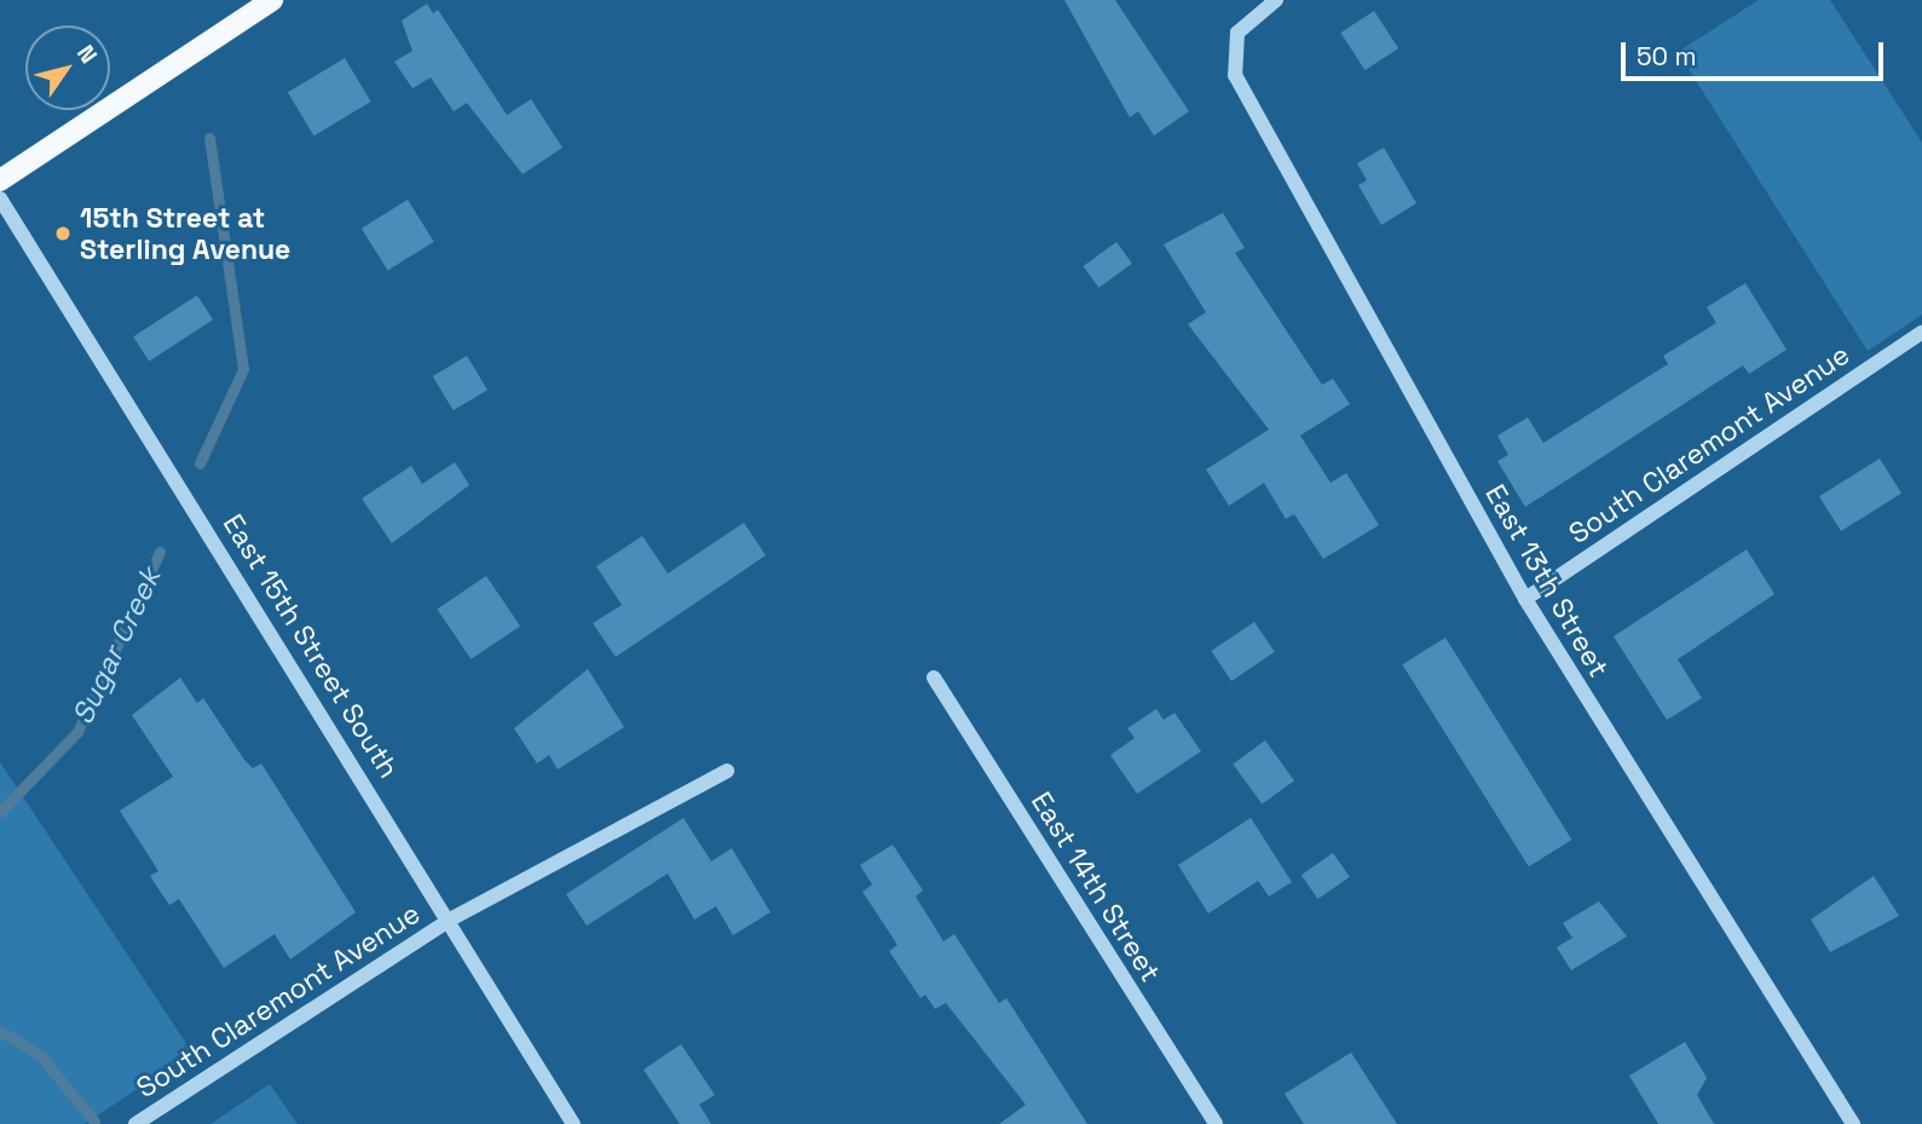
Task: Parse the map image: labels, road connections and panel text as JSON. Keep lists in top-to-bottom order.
{
  "streets": {
    "street": [
      "South Claremont Avenue",
      "East 13th Street",
      "East 15th Street South",
      "East 14th Street"
    ]
  },
  "crossings": [
    ["South Claremont Avenue", "East 13th Street"],
    ["South Claremont Avenue", "East 15th Street South"]
  ],
  "water": ["Sugar Creek"],
  "places": ["15th Street at Sterling Avenue"],
  "scale_bar": "50 m",
  "north": "top right"
}
